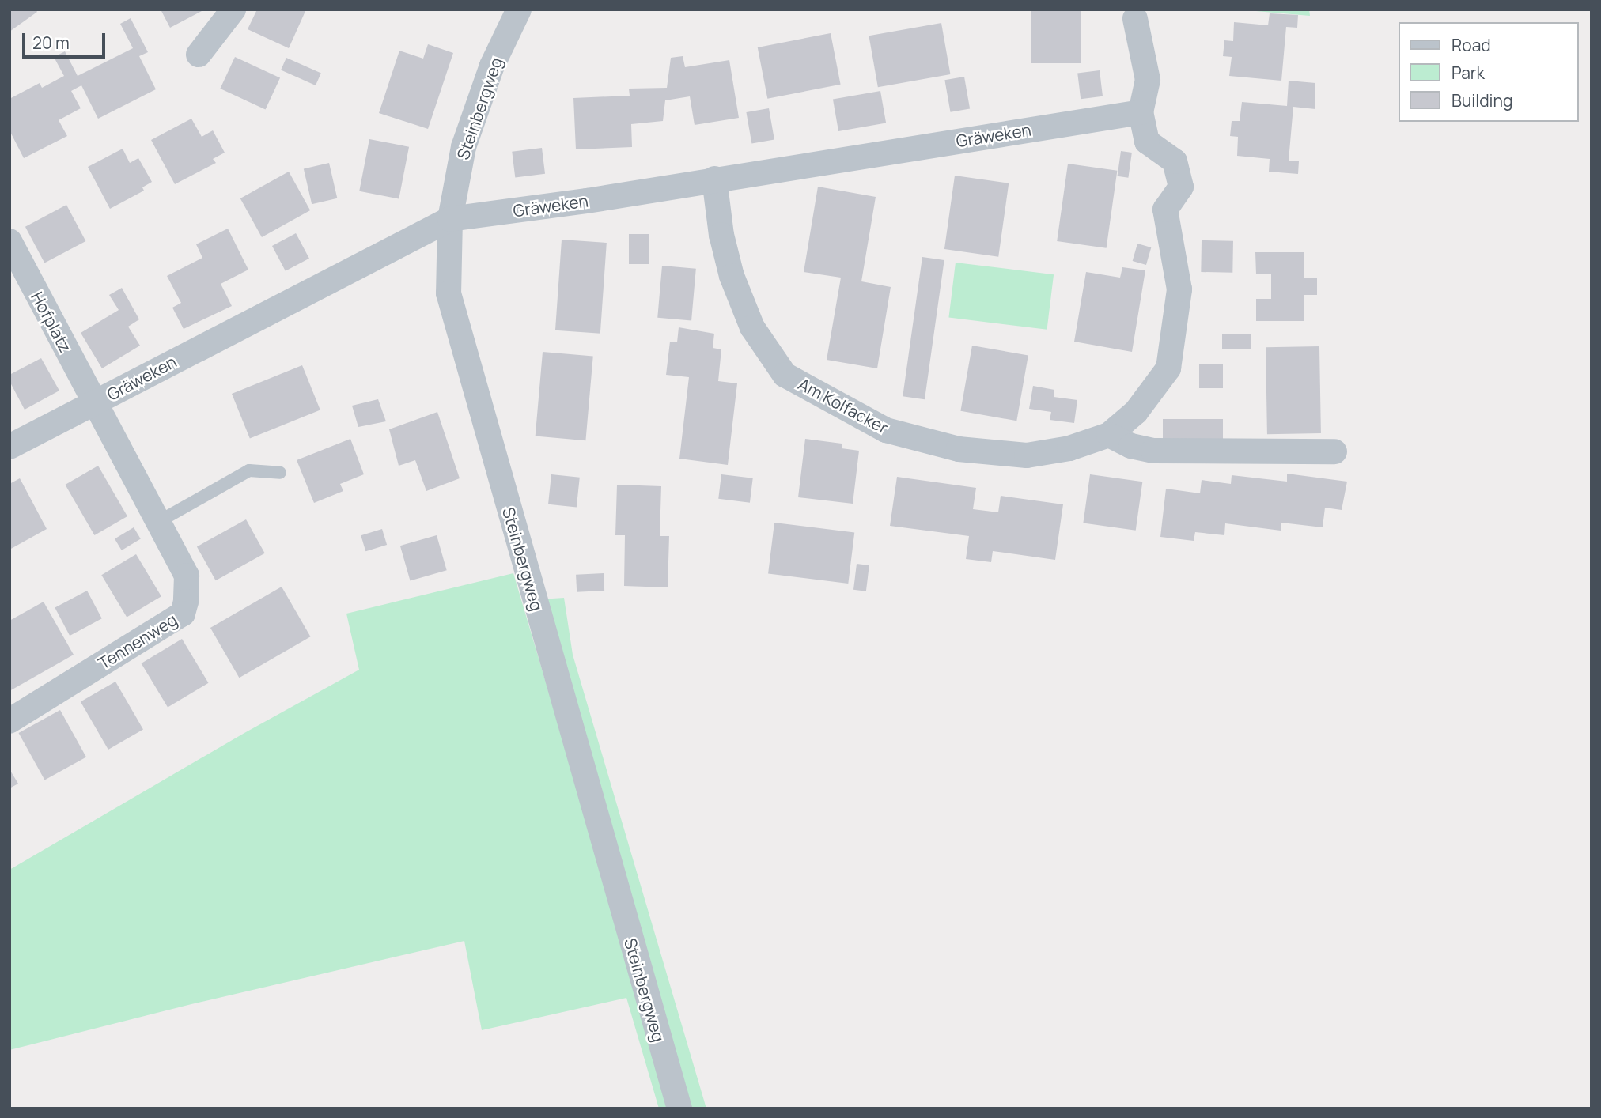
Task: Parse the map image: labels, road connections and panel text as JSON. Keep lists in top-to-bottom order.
{
  "streets": {
    "street": [
      "Steinbergweg",
      "Gräweken",
      "Hofplatz",
      "Am Kolfacker",
      "Tennenweg"
    ]
  },
  "crossings": [
    ["Steinbergweg", "Gräweken"],
    ["Gräweken", "Hofplatz"],
    ["Gräweken", "Am Kolfacker"],
    ["Gräweken", "Tennenweg"],
    ["Hofplatz", "Tennenweg"]
  ],
  "legend": ["Road", "Park", "Building"],
  "scale_bar": "20 m"
}
